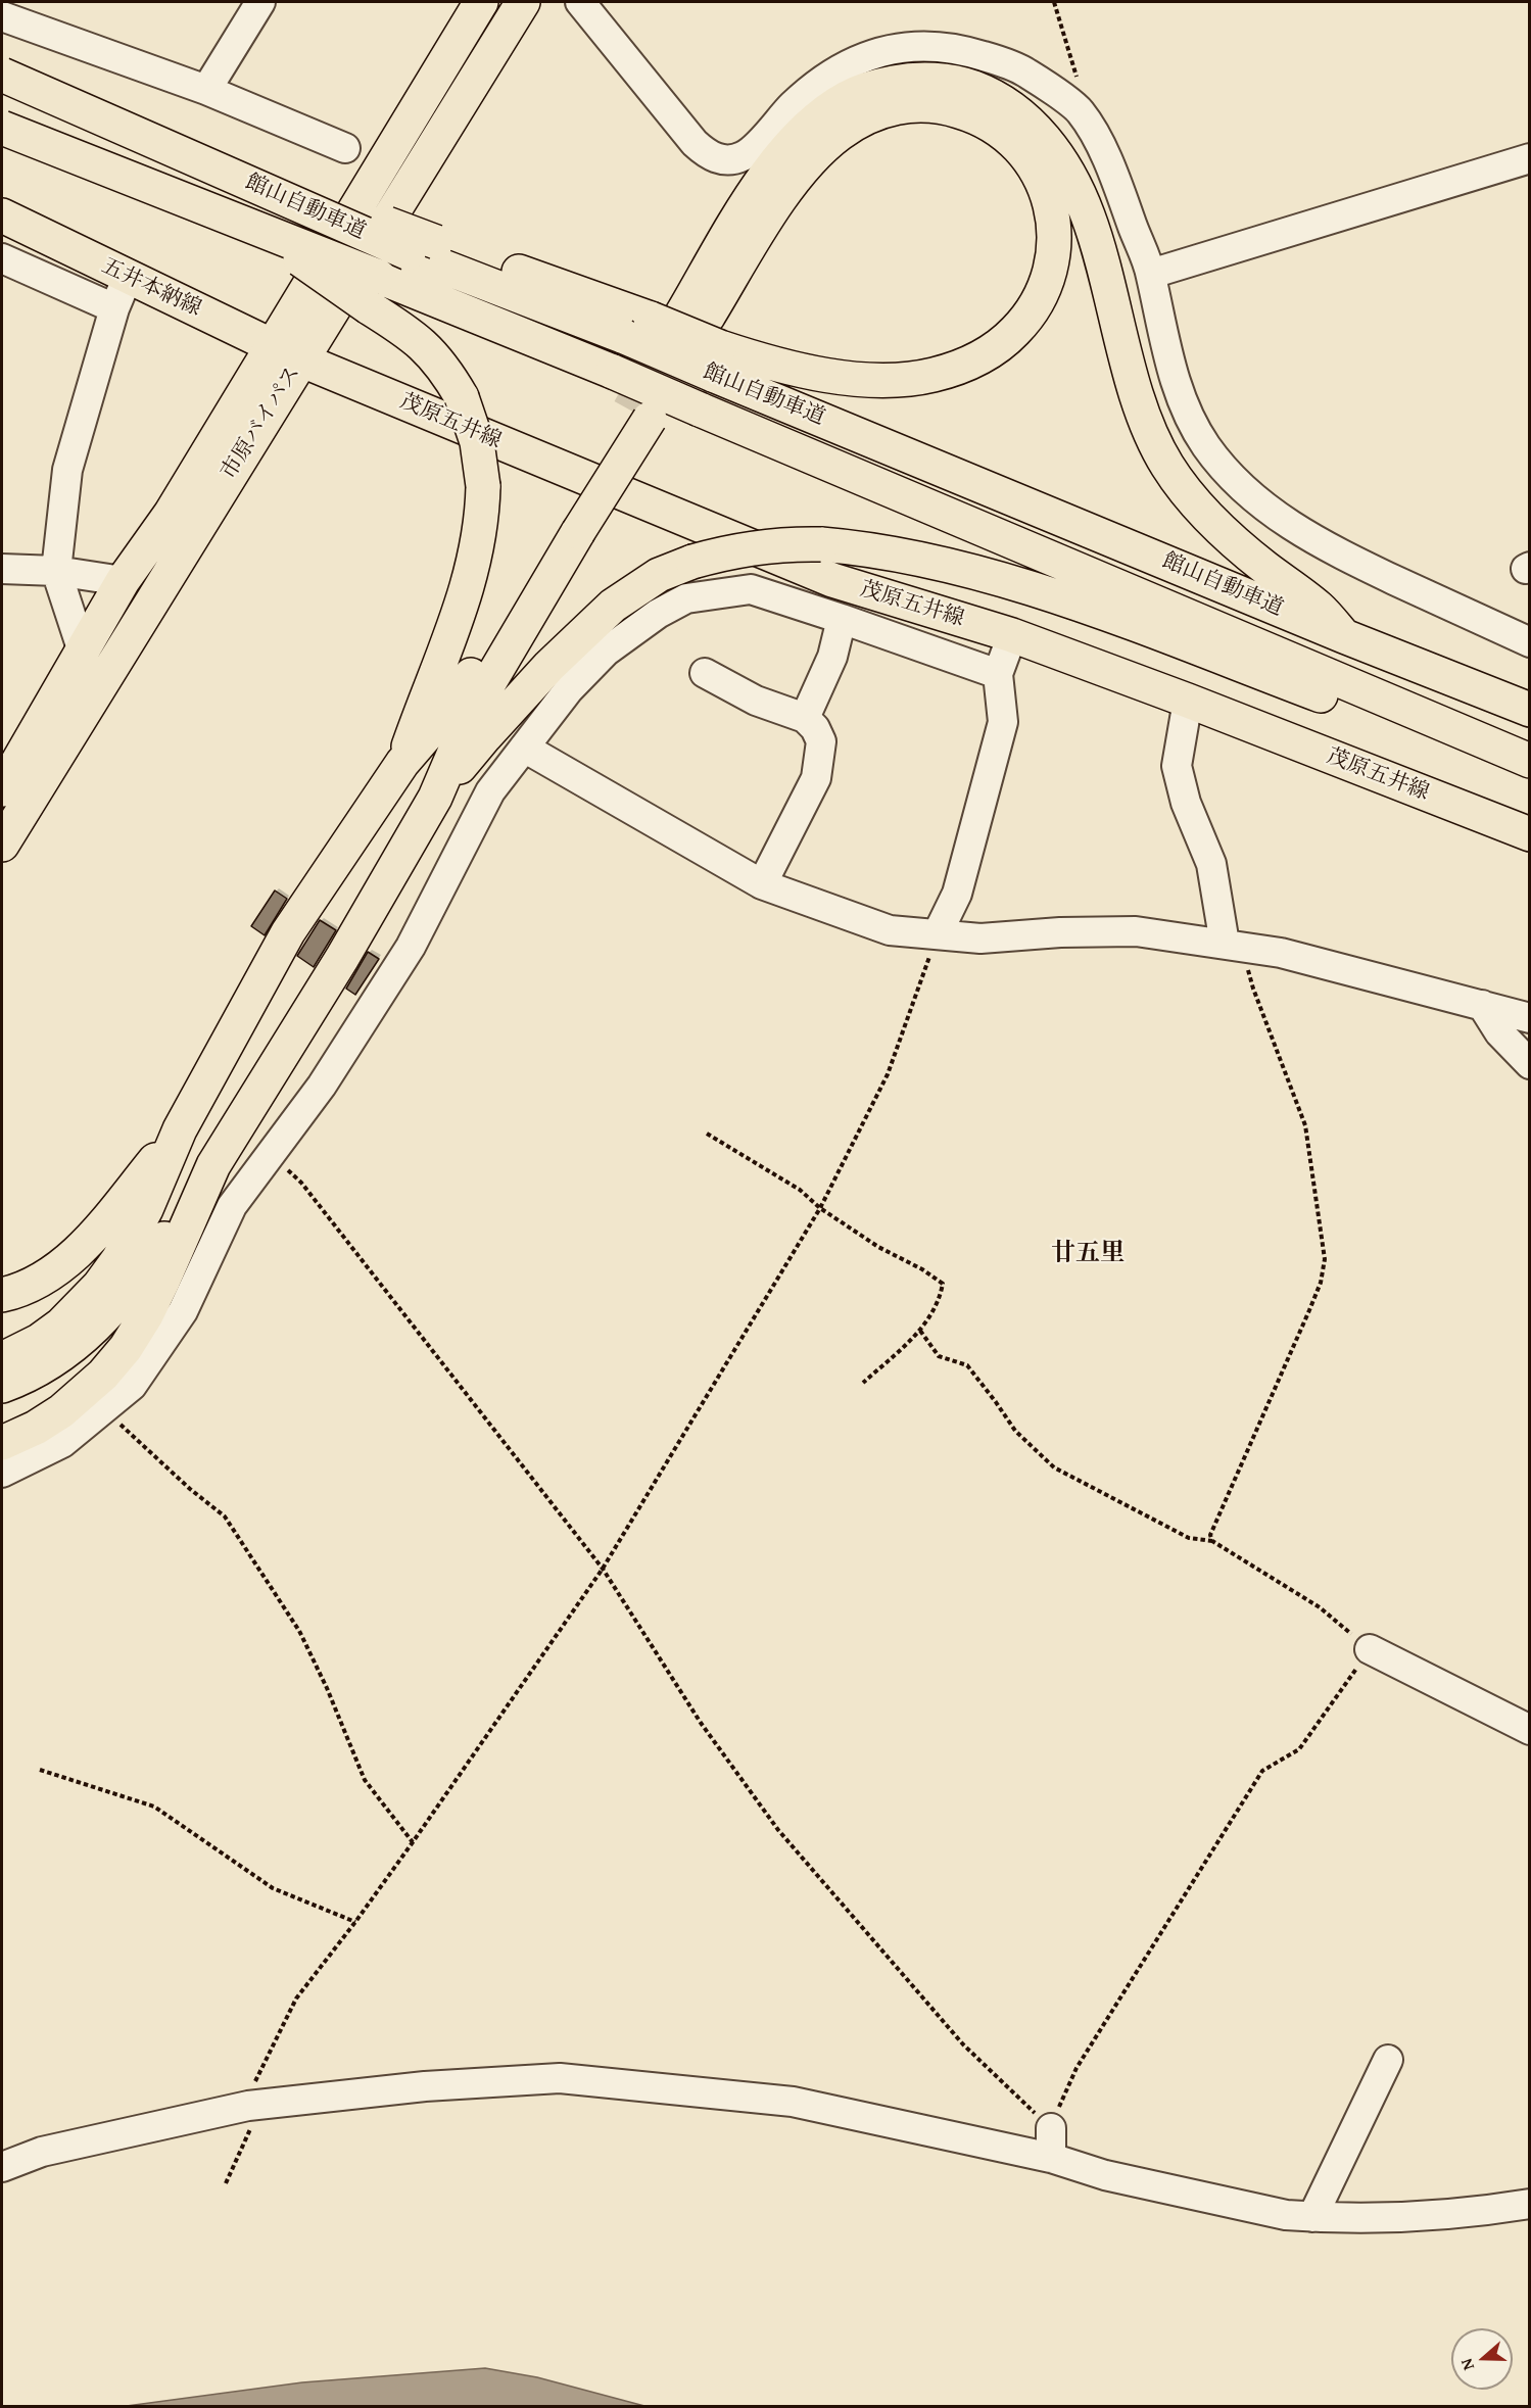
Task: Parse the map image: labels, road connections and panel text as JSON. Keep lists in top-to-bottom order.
{
  "streets": {
    "main road": [
      "館山自動車道",
      "五井本納線",
      "茂原五井線",
      "市原バイパス"
    ]
  },
  "crossings": [
    ["五井本納線", "茂原五井線"],
    ["五井本納線", "市原バイパス"],
    ["茂原五井線", "市原バイパス"]
  ],
  "districts": ["廿五里"],
  "north": "left"
}
